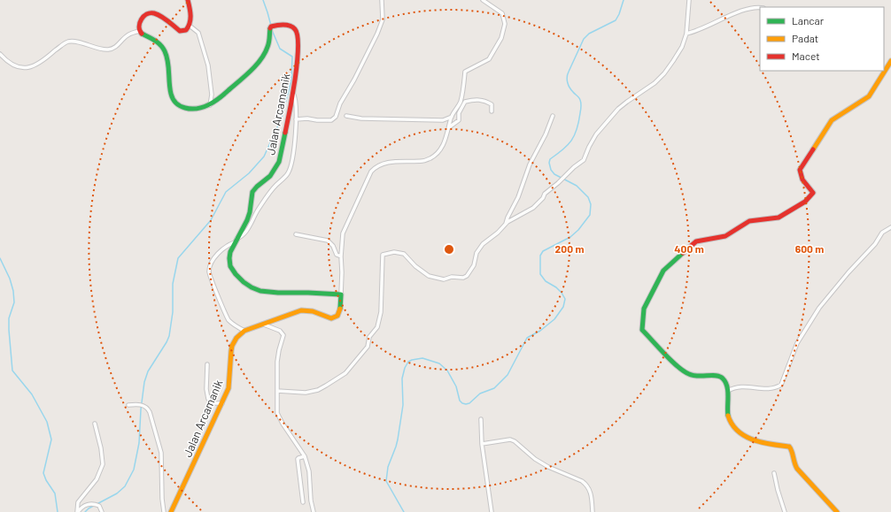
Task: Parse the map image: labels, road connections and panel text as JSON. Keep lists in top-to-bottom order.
{
  "streets": {
    "street": ["Jalan Arcamanik"]
  },
  "legend": ["Lancar", "Padat", "Macet"],
  "rings": ["200 m", "400 m", "600 m"]
}
